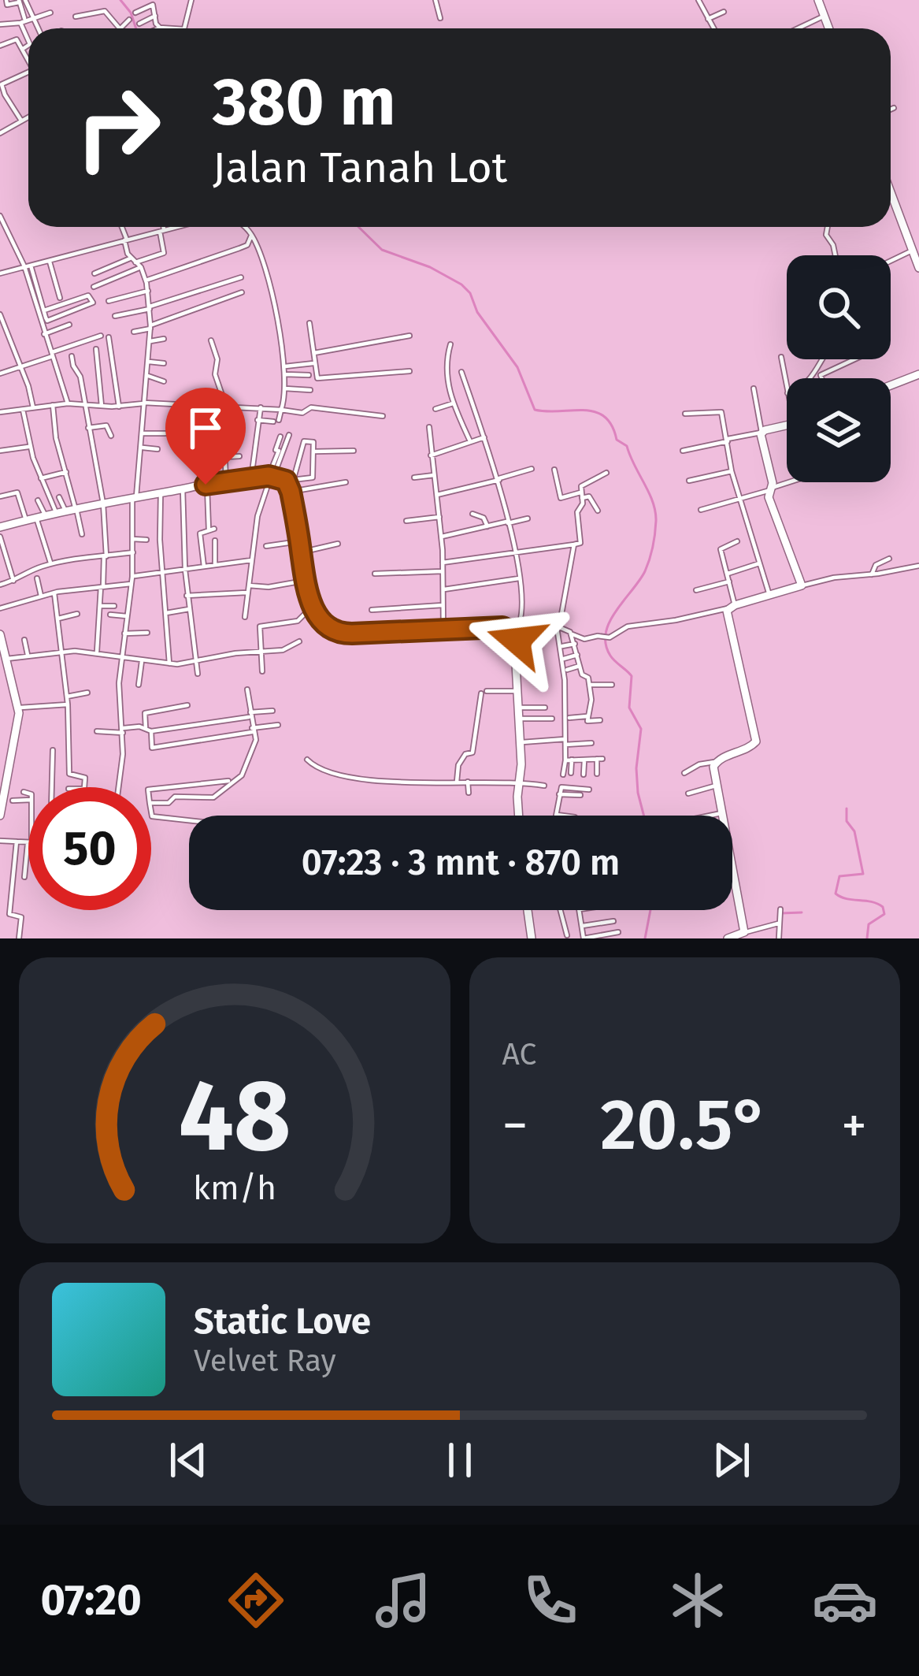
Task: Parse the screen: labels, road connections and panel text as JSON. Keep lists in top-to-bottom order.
{
  "page": {
    "turn": ["380 m", "Jalan Tanah Lot"],
    "limit": "50",
    "trip": "07:23 · 3 mnt · 870 m",
    "tile": "AC",
    "heat": ["−", "20.5°", "+"],
    "song": ["Static Love", "Velvet Ray"],
    "tabs": "07:20",
    "gauge": ["48", "km/h"]
  }
}
